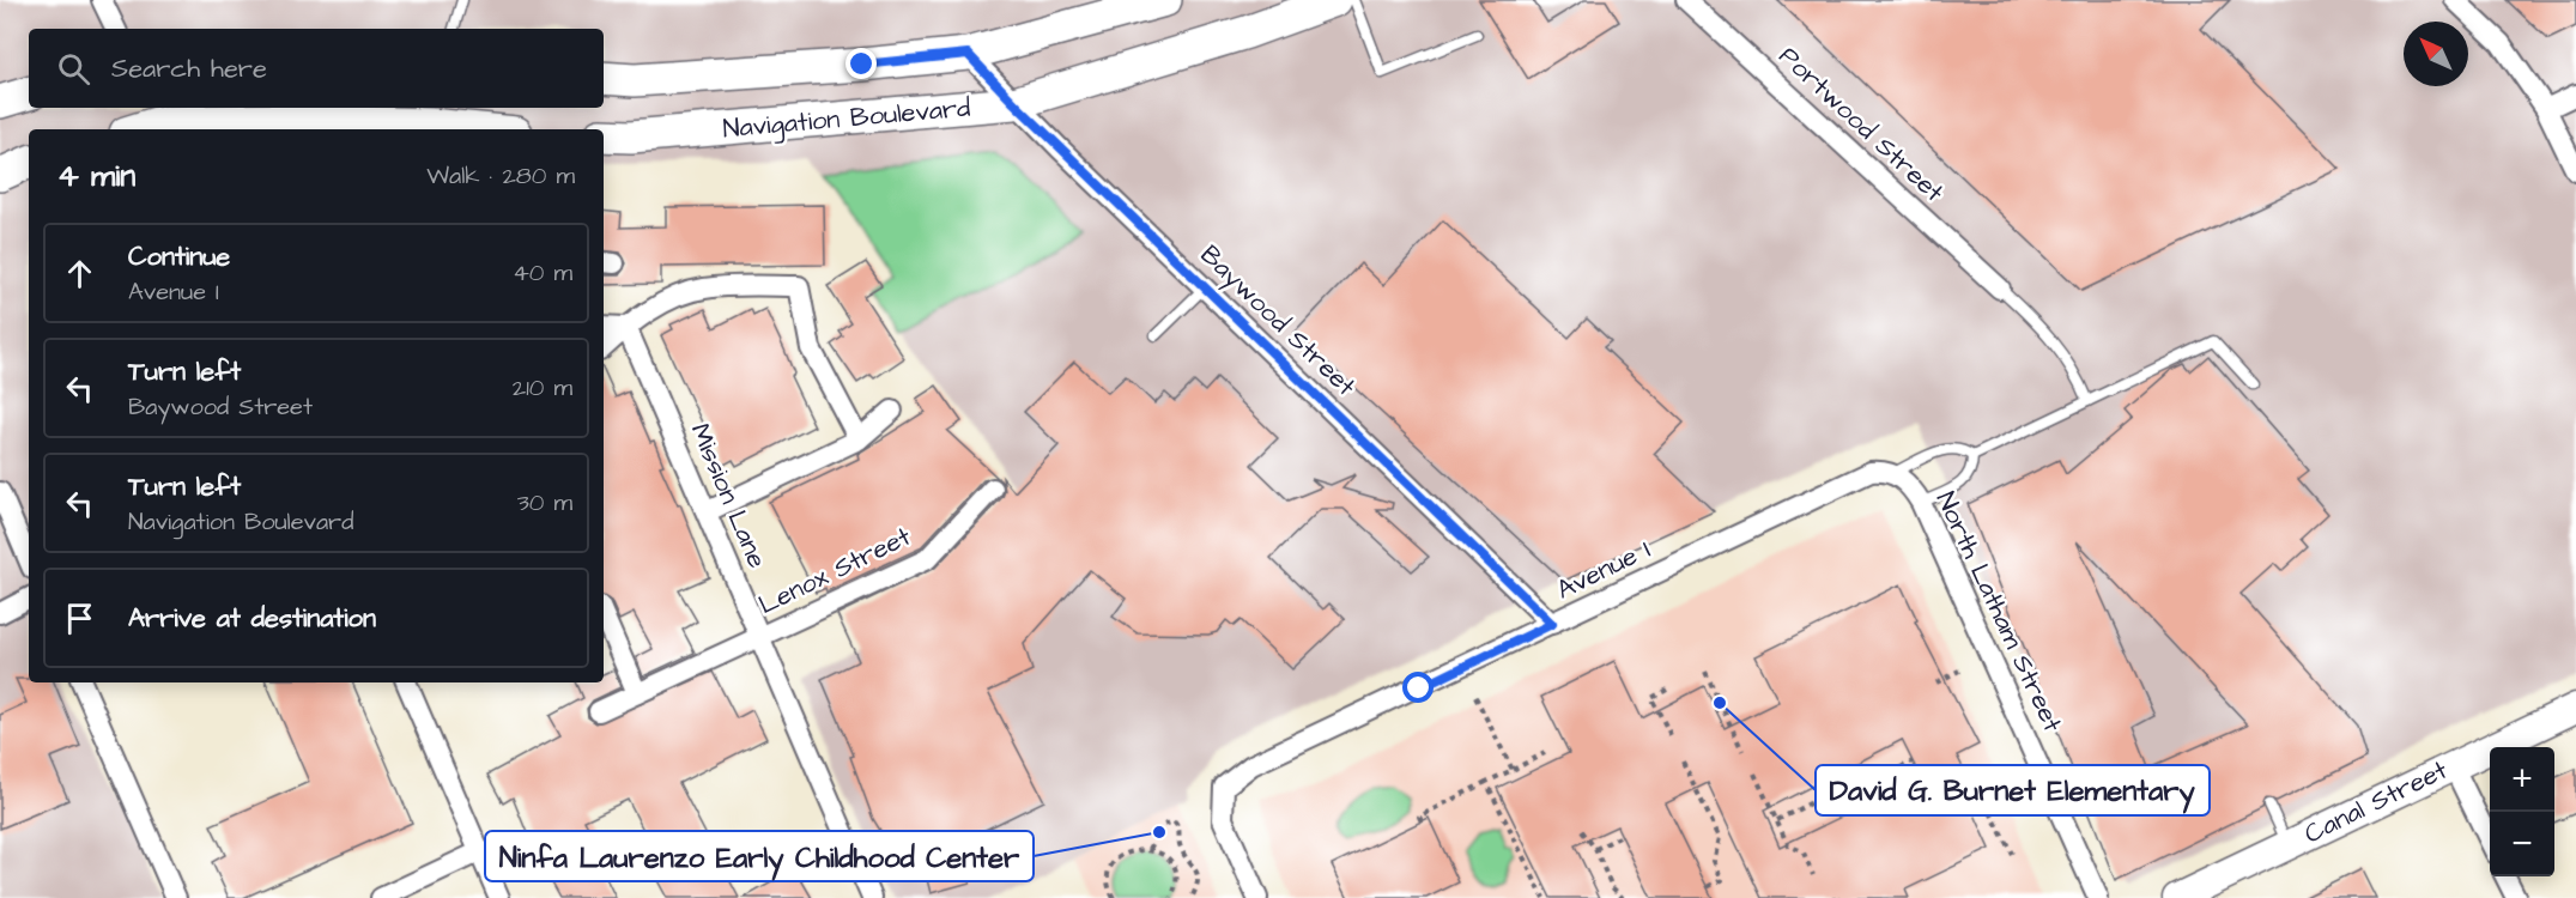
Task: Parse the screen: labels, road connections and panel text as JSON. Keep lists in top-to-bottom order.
{
  "streets": {
    "main road": ["Navigation Boulevard"],
    "street": [
      "Portwood Street",
      "Baywood Street",
      "Mission Lane",
      "Avenue I",
      "Lenox Street",
      "North Latham Street",
      "Canal Street"
    ]
  },
  "crossings": [
    ["Navigation Boulevard", "Baywood Street"],
    ["Baywood Street", "Avenue I"],
    ["Mission Lane", "Lenox Street"],
    ["Avenue I", "North Latham Street"]
  ],
  "places": ["David G. Burnet Elementary", "Ninfa Laurenzo Early Childhood Center"],
  "north": "top left",
  "page": {
    "search": "Search here",
    "heading": ["4 min", "Walk · 280 m"],
    "list": [
      ["Continue", "Avenue I", "40 m"],
      ["Turn left", "Baywood Street", "210 m"],
      ["Turn left", "Navigation Boulevard", "30 m"],
      "Arrive at destination"
    ],
    "map_buttons": ["+", "−"]
  }
}
